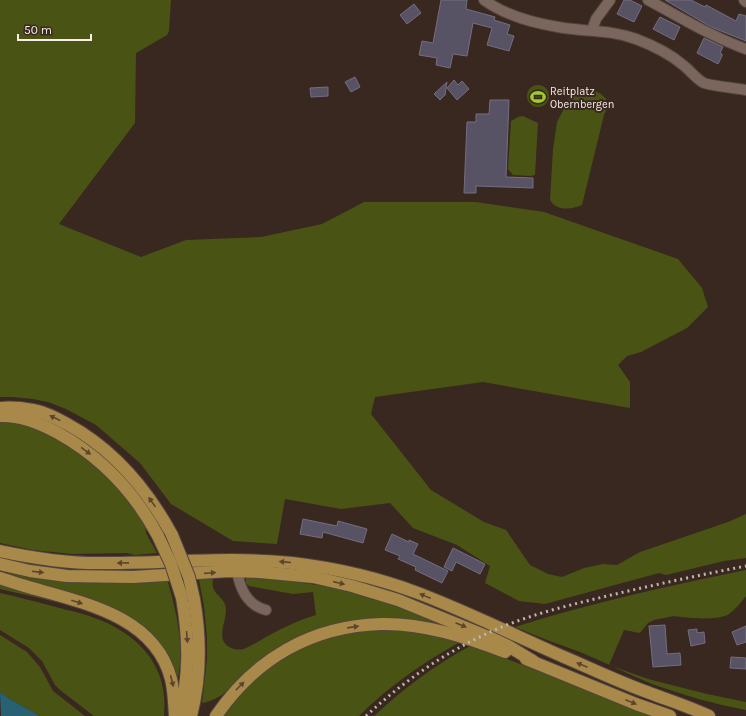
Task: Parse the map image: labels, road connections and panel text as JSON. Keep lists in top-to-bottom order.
{
  "places": {
    "sports": ["Reitplatz Obernbergen"]
  },
  "scale_bar": "50 m"
}
